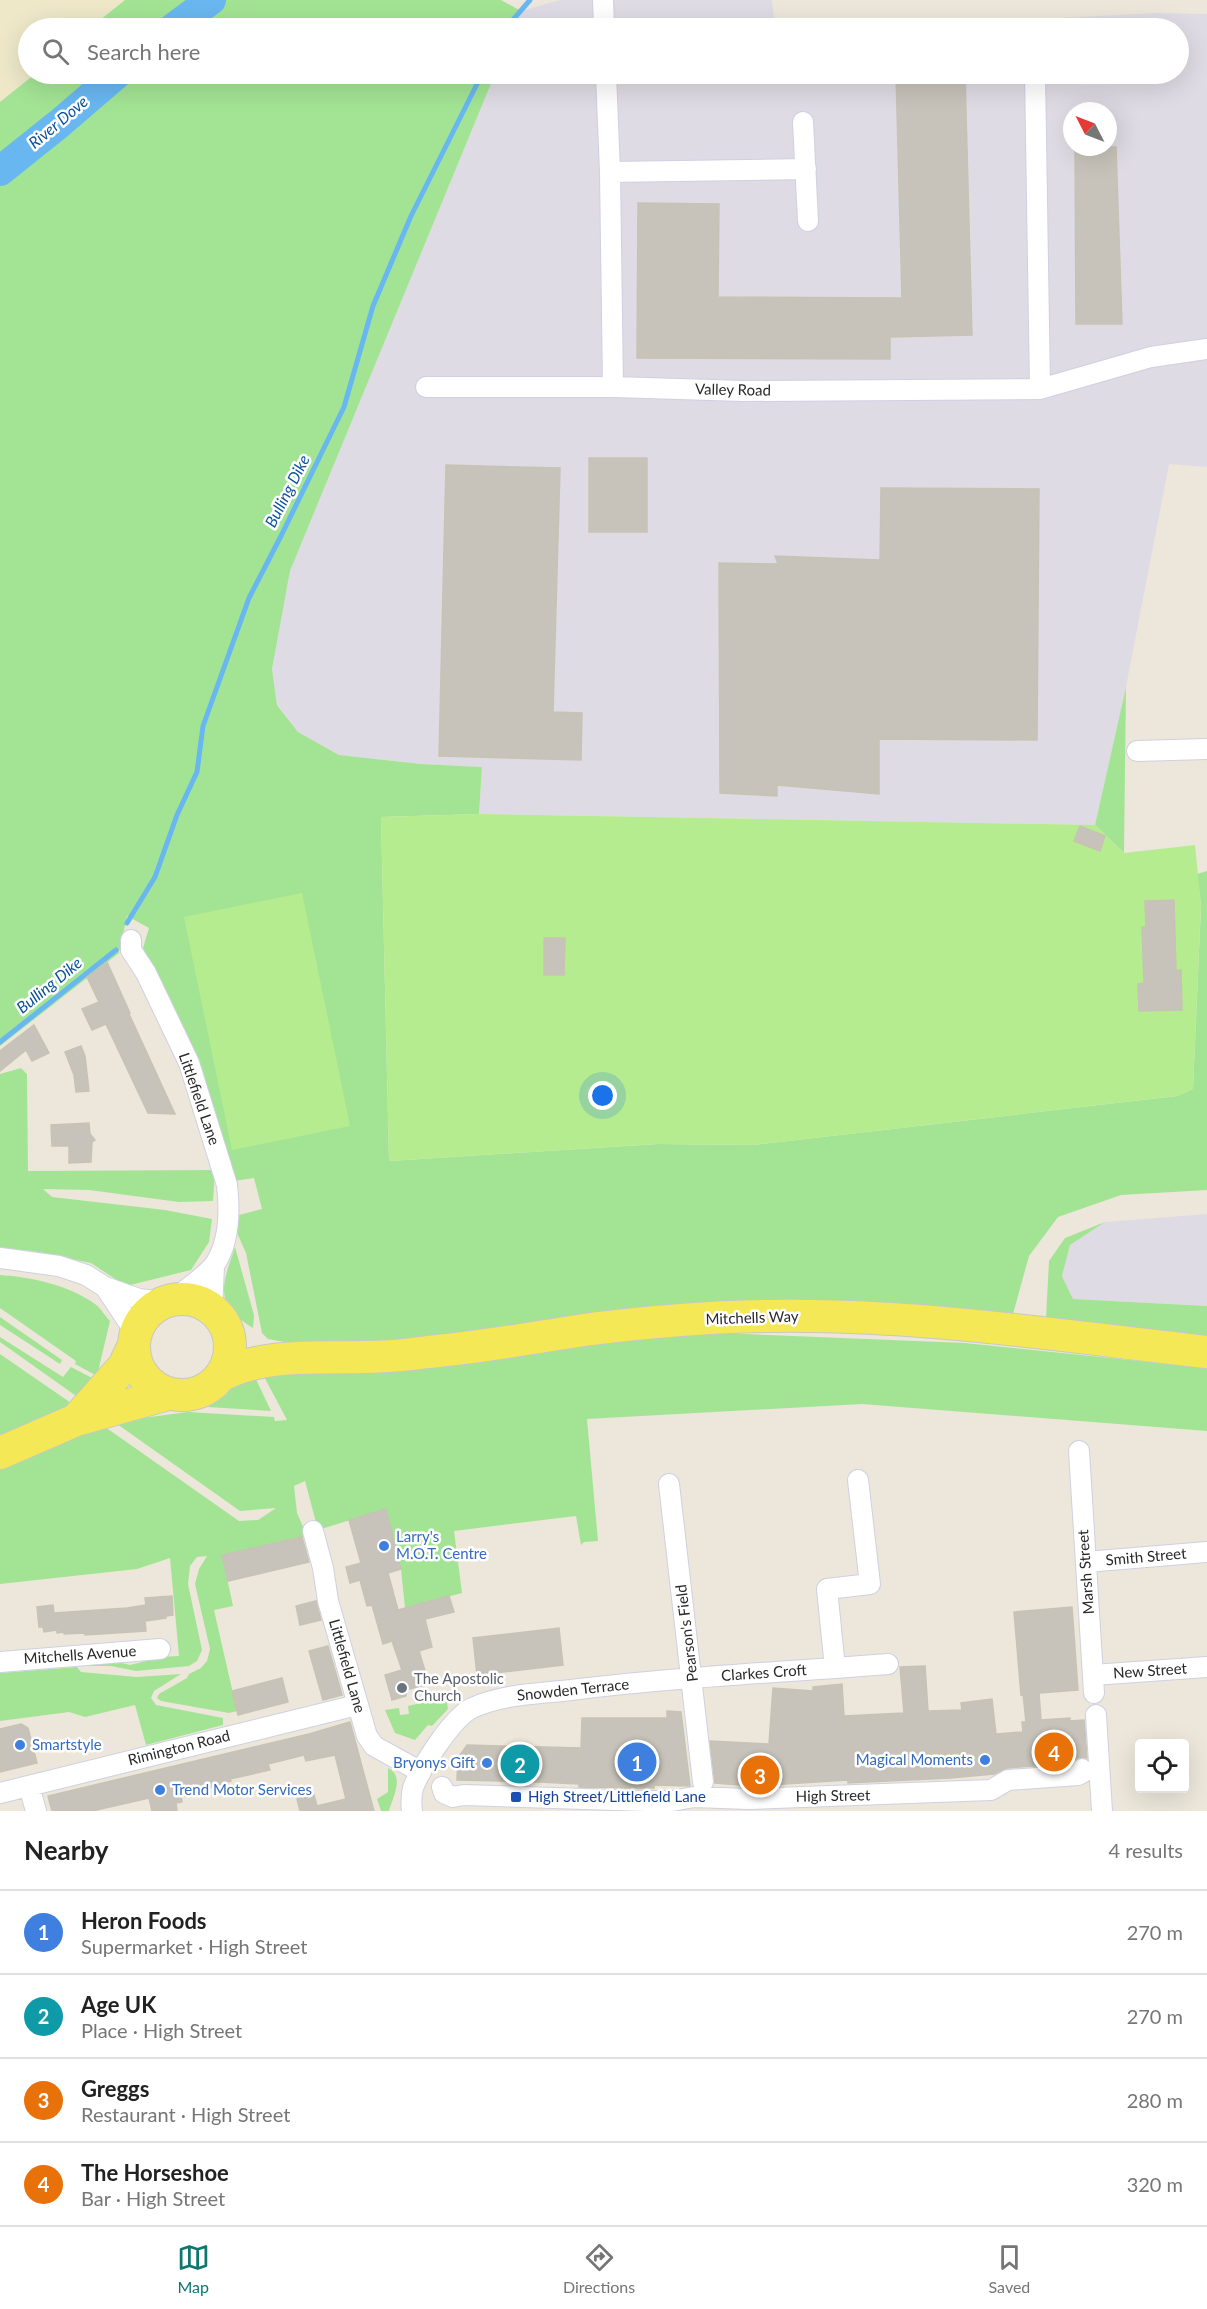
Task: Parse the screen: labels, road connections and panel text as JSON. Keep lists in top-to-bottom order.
{
  "streets": {
    "main road": ["Mitchells Way"],
    "street": [
      "Valley Road",
      "Littlefield Lane",
      "Smith Street",
      "Marsh Street",
      "Pearson's Field",
      "Mitchells Avenue",
      "New Street",
      "Clarkes Croft",
      "Snowden Terrace",
      "Rimington Road",
      "High Street"
    ]
  },
  "crossings": [
    ["Littlefield Lane", "Mitchells Way"],
    ["Littlefield Lane", "Snowden Terrace"],
    ["Littlefield Lane", "Rimington Road"],
    ["Smith Street", "Marsh Street"],
    ["Marsh Street", "New Street"],
    ["Pearson's Field", "Clarkes Croft"],
    ["Pearson's Field", "Snowden Terrace"],
    ["Clarkes Croft", "Snowden Terrace"]
  ],
  "water": ["River Dove", "Bulling Dike"],
  "places": {
    "other": [
      "Larry's M.O.T. Centre",
      "The Apostolic Church",
      "Smartstyle",
      "Magical Moments",
      "Bryonys Gift",
      "Trend Motor Services"
    ],
    "transit": ["High Street/Littlefield Lane"]
  },
  "north": "top left",
  "page": {
    "search": "Search here",
    "pins": [
      "4",
      "1",
      "2",
      "3"
    ],
    "heading": ["Nearby", "4 results"],
    "list": [
      {
        "mark": "1",
        "name": "Heron Foods",
        "note": "Supermarket · High Street",
        "value": "270 m"
      },
      {
        "mark": "2",
        "name": "Age UK",
        "note": "Place · High Street",
        "value": "270 m"
      },
      {
        "mark": "3",
        "name": "Greggs",
        "note": "Restaurant · High Street",
        "value": "280 m"
      },
      {
        "mark": "4",
        "name": "The Horseshoe",
        "note": "Bar · High Street",
        "value": "320 m"
      }
    ],
    "nav": ["Map", "Directions", "Saved"]
  }
}
